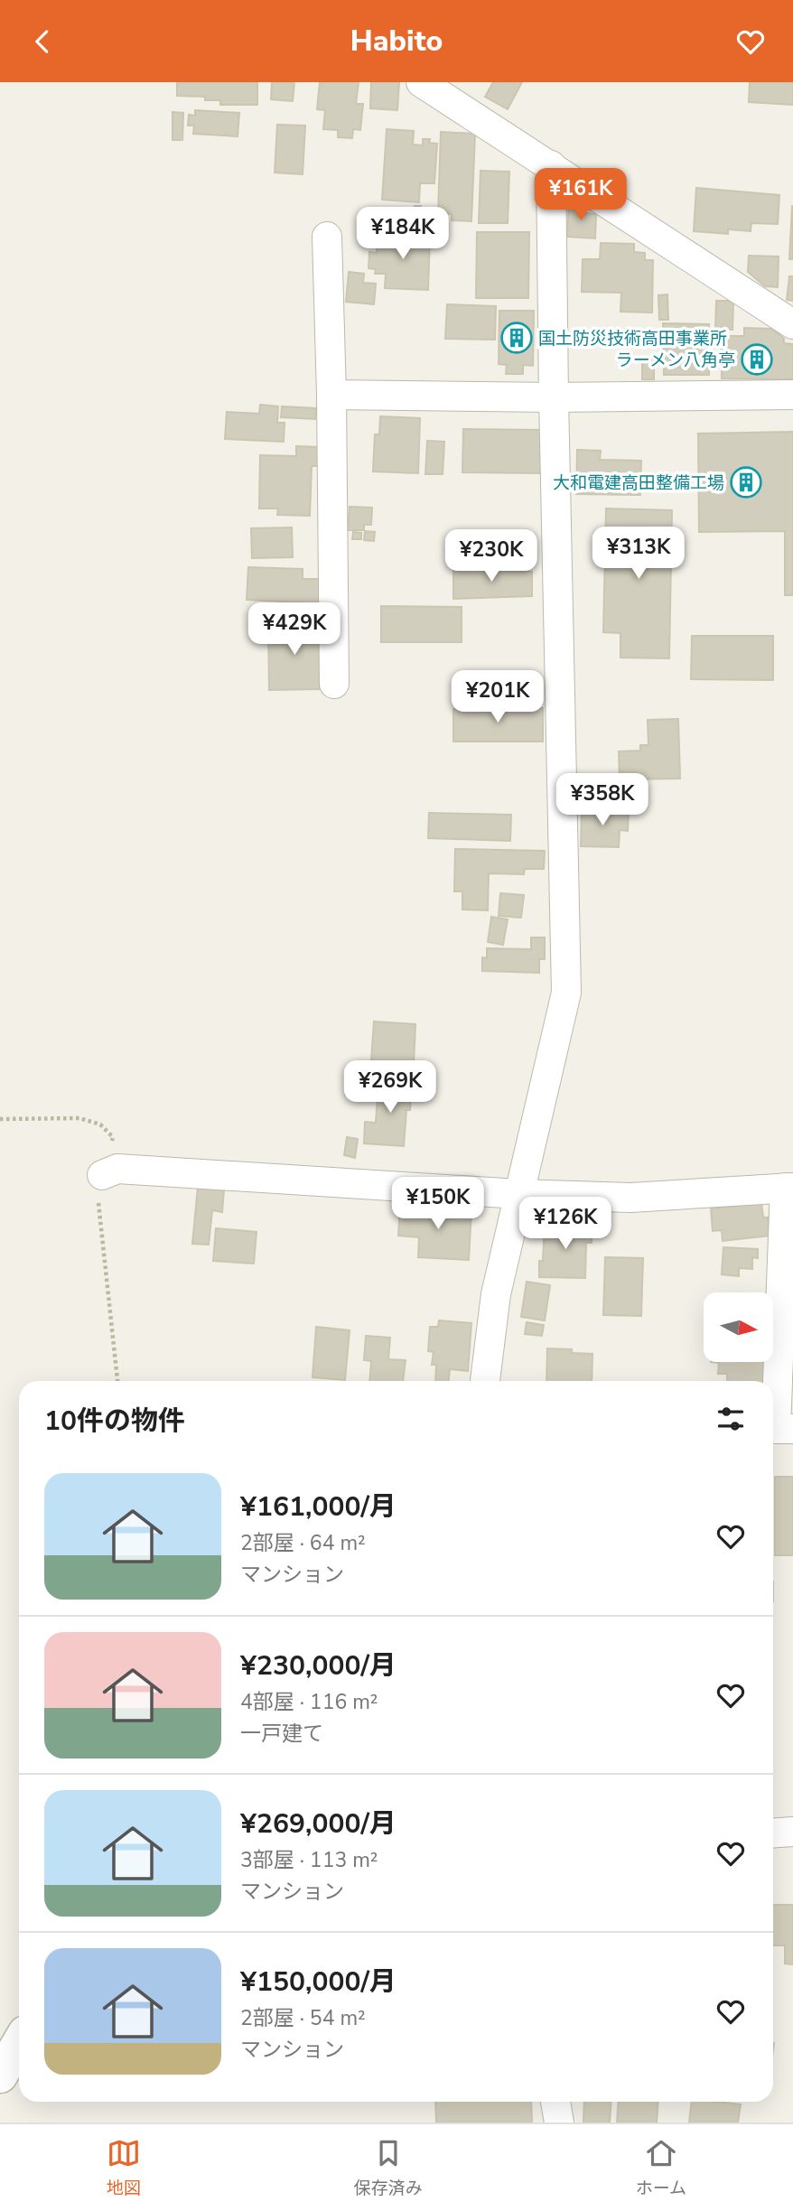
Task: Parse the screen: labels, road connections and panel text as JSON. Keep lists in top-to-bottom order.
{
  "places": {
    "building": ["国土防災技術高田事業所", "ラーメン八角亭", "大和電建高田整備工場"]
  },
  "north": "right",
  "page": {
    "header": "Habito",
    "price": [
      "¥161K",
      "¥184K",
      "¥313K",
      "¥230K",
      "¥429K",
      "¥201K",
      "¥358K",
      "¥269K",
      "¥150K",
      "¥126K"
    ],
    "heading": "10件の物件",
    "list": [
      {
        "name": "¥161,000/月",
        "note": "2部屋 · 64 m² · マンション"
      },
      {
        "name": "¥230,000/月",
        "note": "4部屋 · 116 m² · 一戸建て"
      },
      {
        "name": "¥269,000/月",
        "note": "3部屋 · 113 m² · マンション"
      },
      {
        "name": "¥150,000/月",
        "note": "2部屋 · 54 m² · マンション"
      }
    ],
    "tabs": ["地図", "保存済み", "ホーム"]
  }
}
